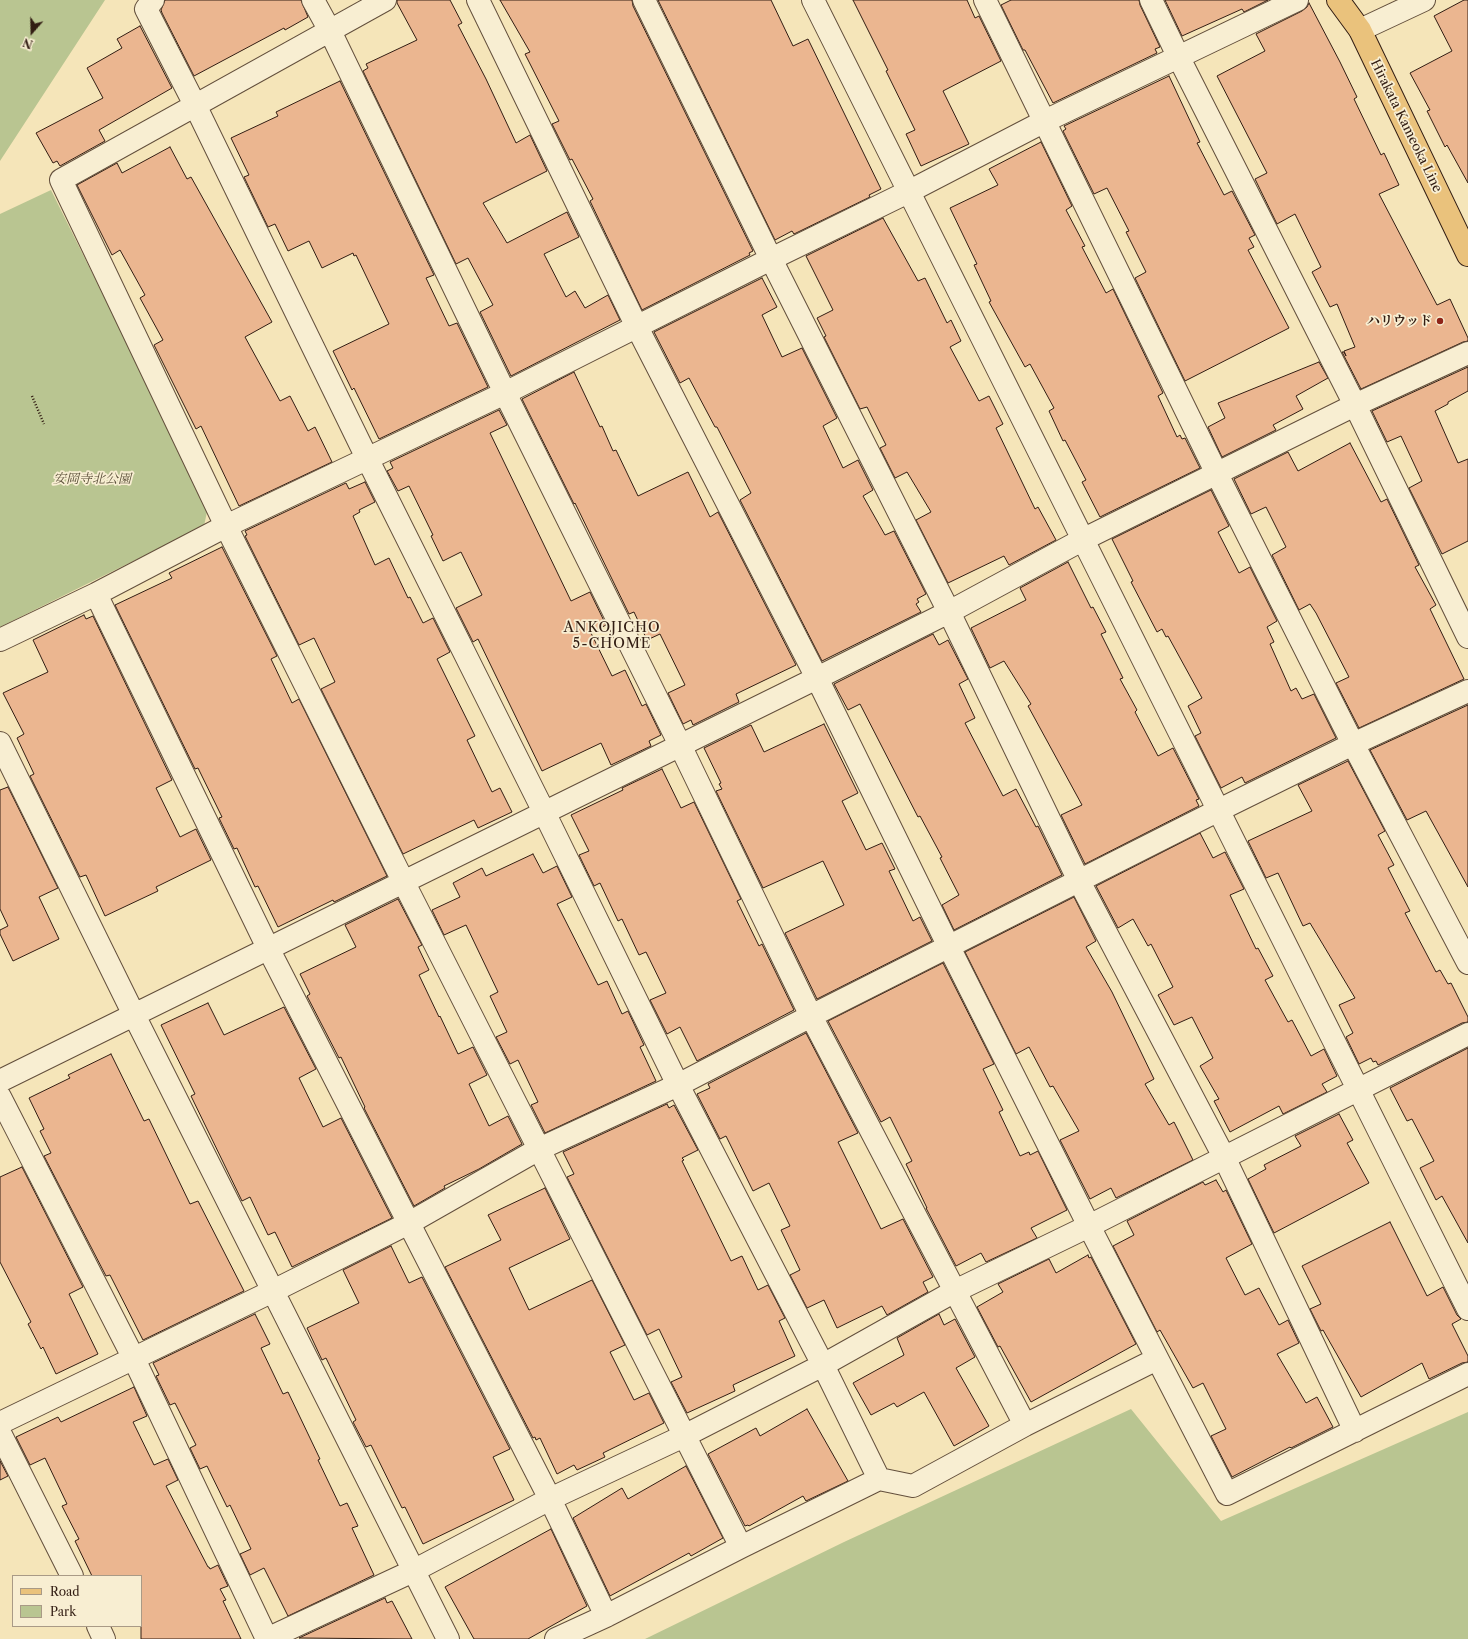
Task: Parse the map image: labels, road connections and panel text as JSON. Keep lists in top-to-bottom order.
{
  "streets": {
    "main road": ["Hirakata Kameoka Line"]
  },
  "districts": ["ANKOJICHO 5-CHOME"],
  "parks": ["安岡寺北公園"],
  "places": ["ハリウッド"],
  "legend": ["Road", "Park"],
  "north": "bottom"
}
